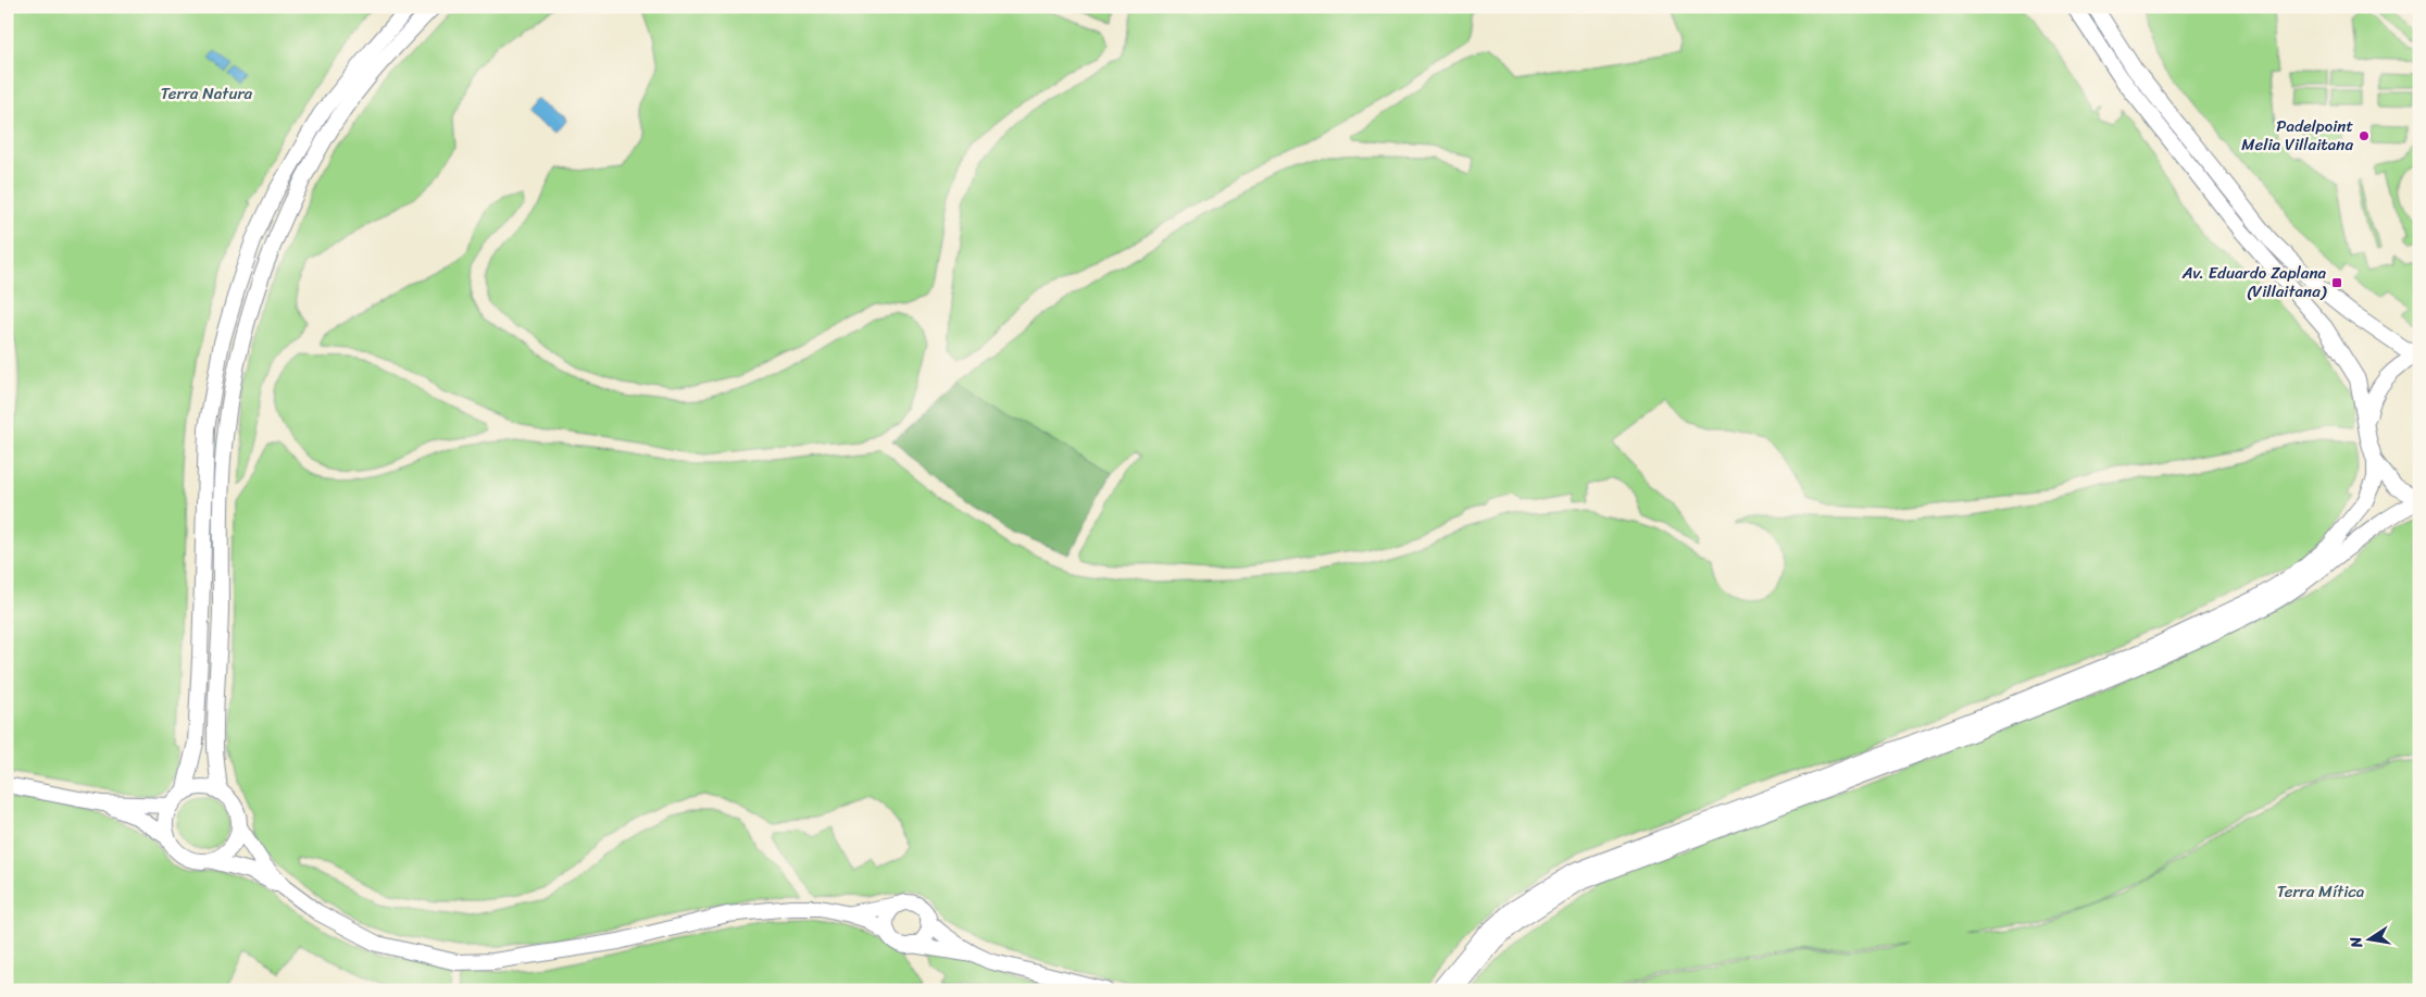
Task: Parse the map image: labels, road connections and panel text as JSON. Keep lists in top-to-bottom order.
{
  "parks": ["Terra Natura", "Terra Mítica"],
  "places": {
    "other": ["Padelpoint Melia Villaitana"],
    "transit": ["Av. Eduardo Zaplana (Villaitana)"]
  },
  "north": "left"
}
